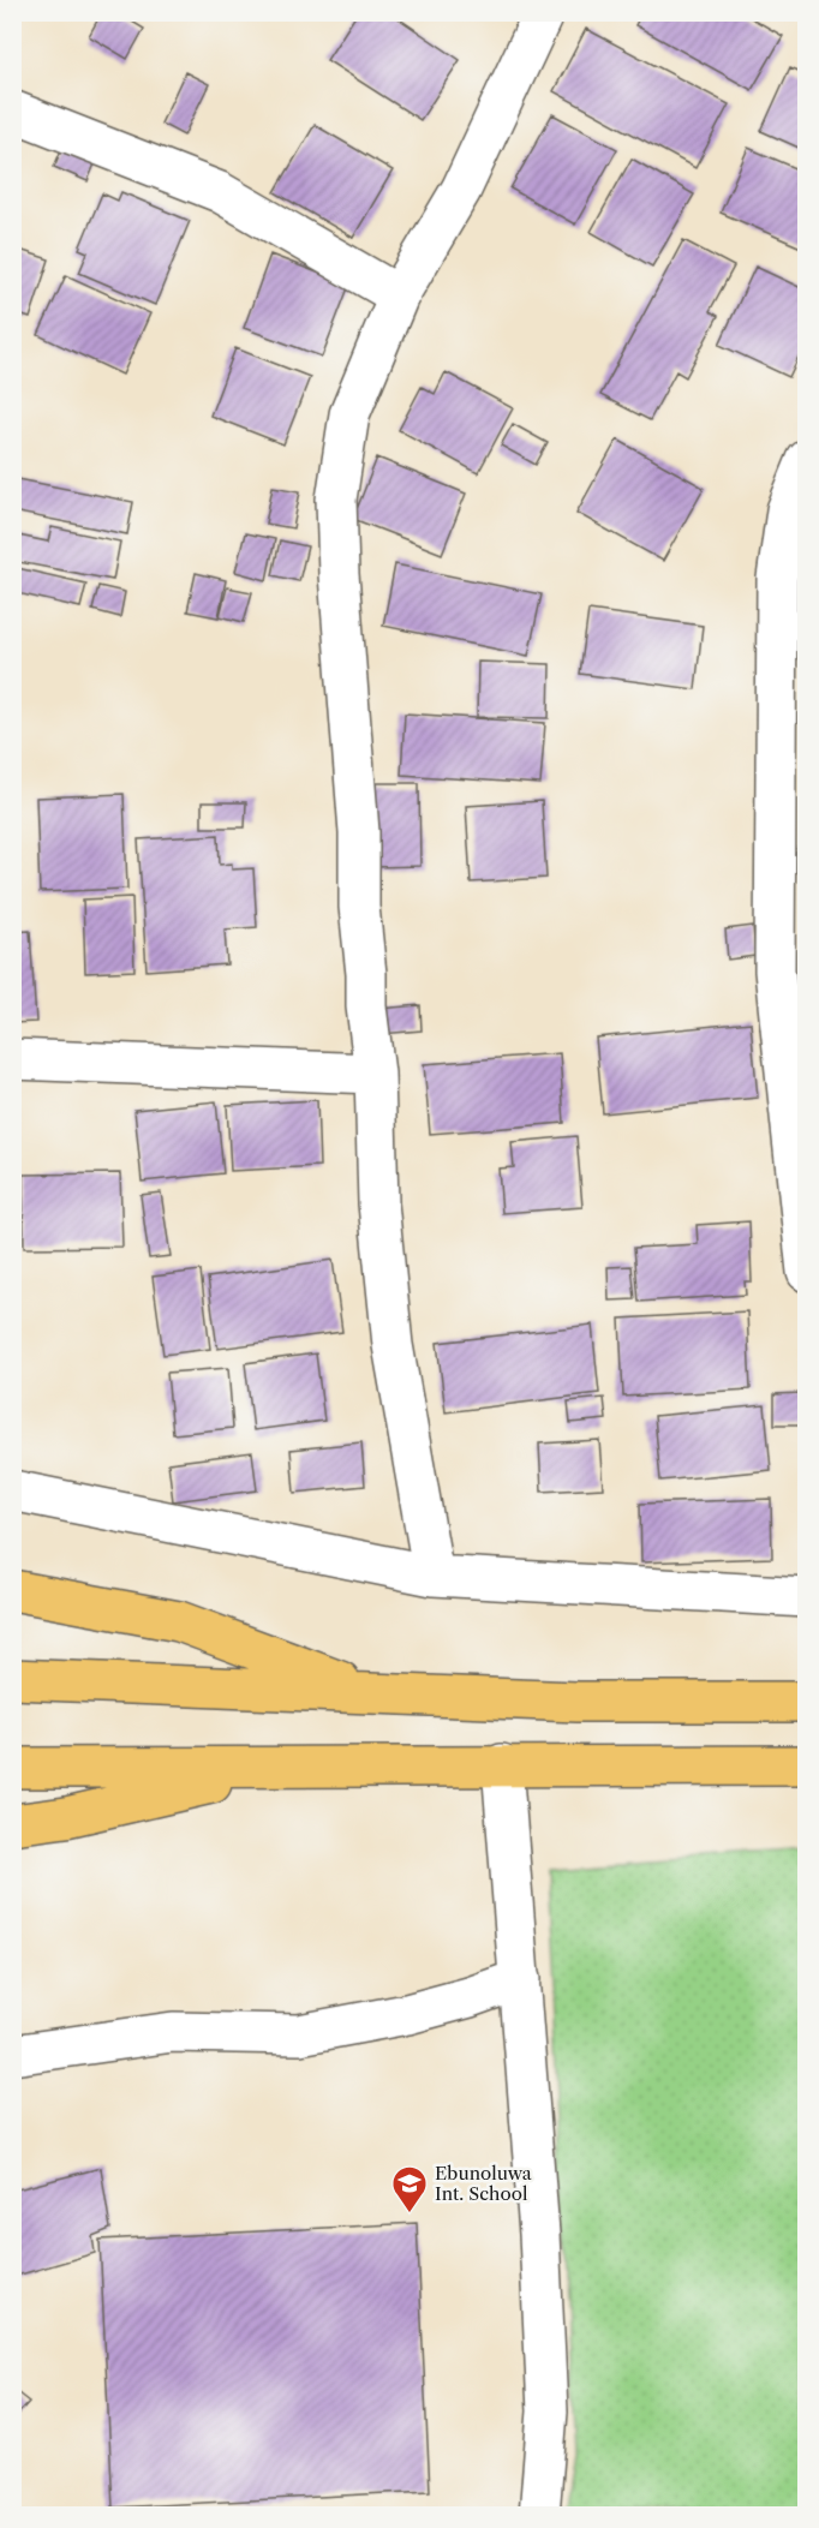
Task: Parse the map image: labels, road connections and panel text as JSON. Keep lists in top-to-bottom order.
{
  "places": {
    "school or university": ["Ebunoluwa Int. School"]
  }
}
